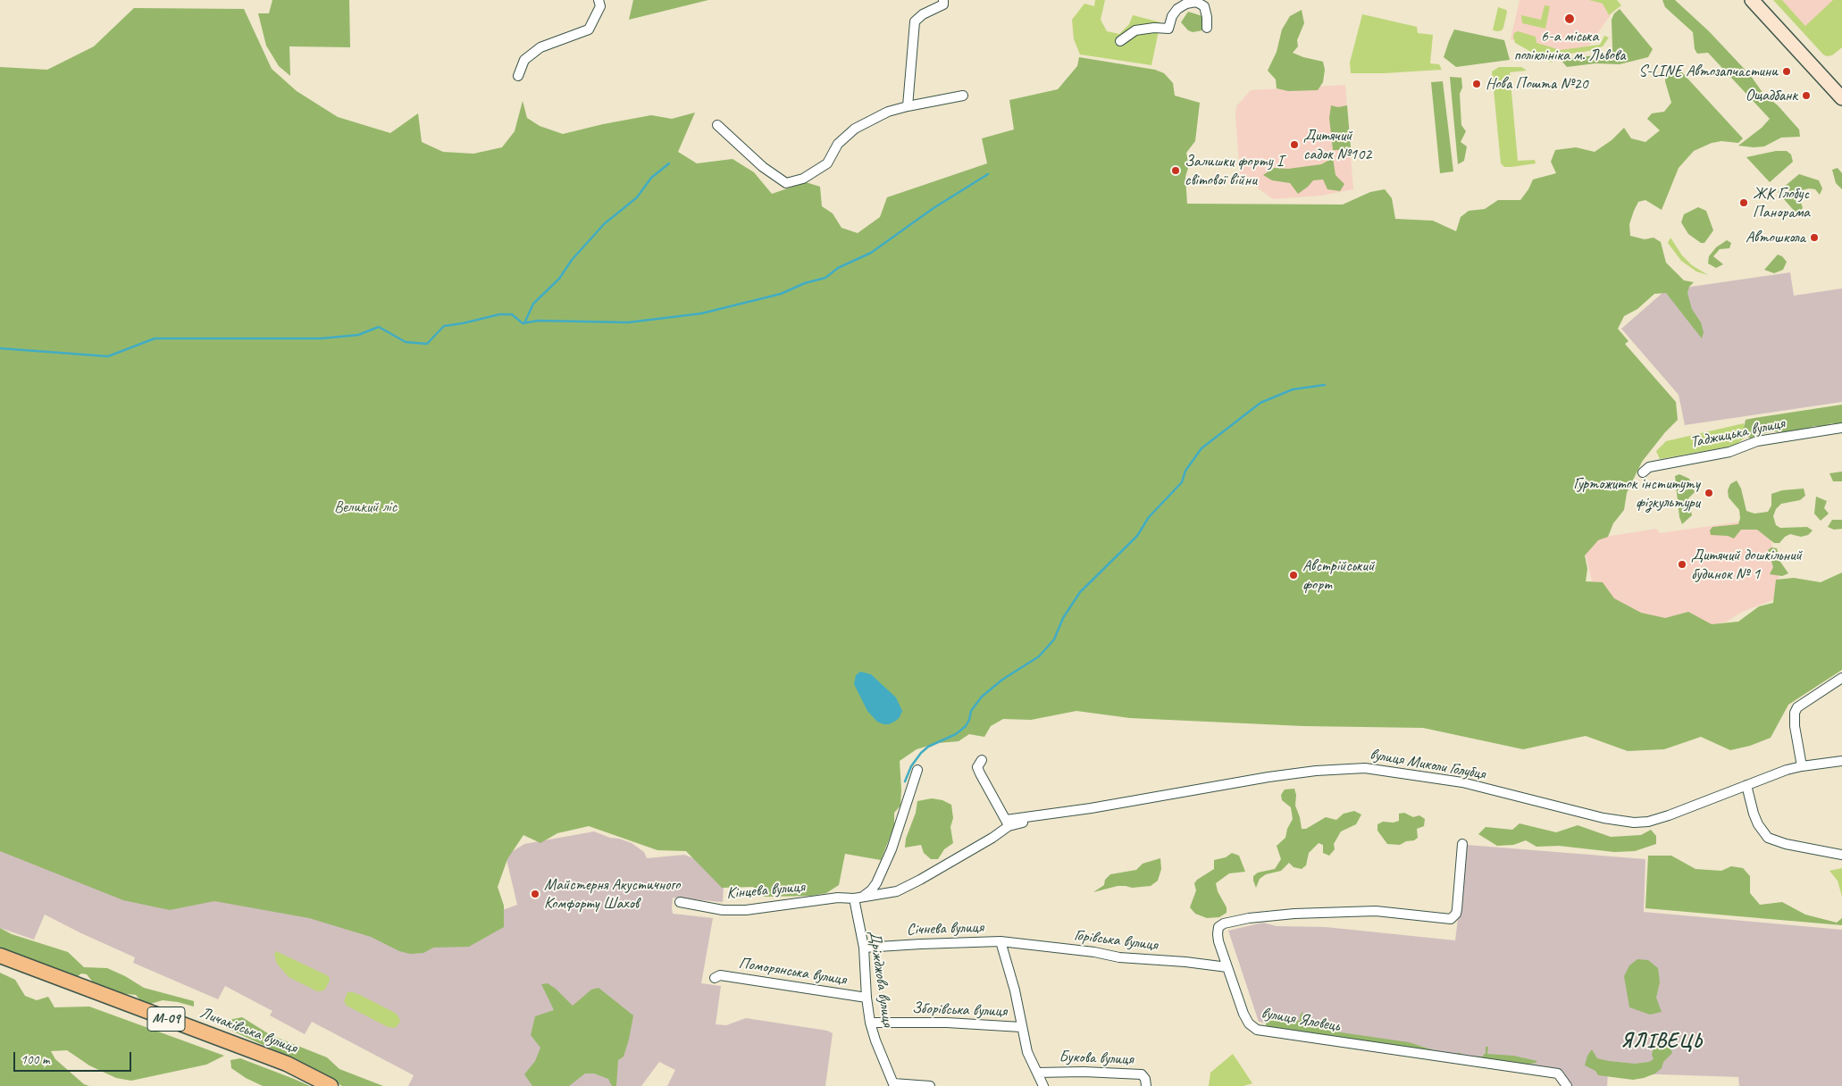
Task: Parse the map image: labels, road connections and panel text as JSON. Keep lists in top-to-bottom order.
{
  "streets": {
    "main road": ["М-09", "Личаківська вулиця"],
    "street": [
      "Таджицька вулиця",
      "вулиця Миколи Голубця",
      "Кінцева вулиця",
      "Січнева вулиця",
      "Горівська вулиця",
      "Поморянська вулиця",
      "Дріжджова вулиця",
      "Зборівська вулиця",
      "вулиця Яловець",
      "Букова вулиця"
    ]
  },
  "crossings": [
    ["вулиця Миколи Голубця", "Кінцева вулиця"],
    ["Кінцева вулиця", "Дріжджова вулиця"],
    ["Січнева вулиця", "Горівська вулиця"],
    ["Січнева вулиця", "Дріжджова вулиця"],
    ["Горівська вулиця", "вулиця Яловець"],
    ["Поморянська вулиця", "Дріжджова вулиця"],
    ["Дріжджова вулиця", "Зборівська вулиця"]
  ],
  "districts": ["ЯЛІВЕЦЬ"],
  "parks": ["Великий ліс"],
  "places": [
    "6-а міська поліклініка м. Львова",
    "S-LINE Автозапчастини",
    "Нова Пошта №20",
    "Ощадбанк",
    "Дитячий садок №102",
    "Залишки форту І світової війни",
    "ЖК Глобус Панорама",
    "Автошкола",
    "Гуртожиток інституту фізкультури",
    "Дитячий дошкільний будинок № 1",
    "Австрійський форт",
    "Майстерня Акустичного Комфорту Шахов"
  ],
  "scale_bar": "100 m"
}
